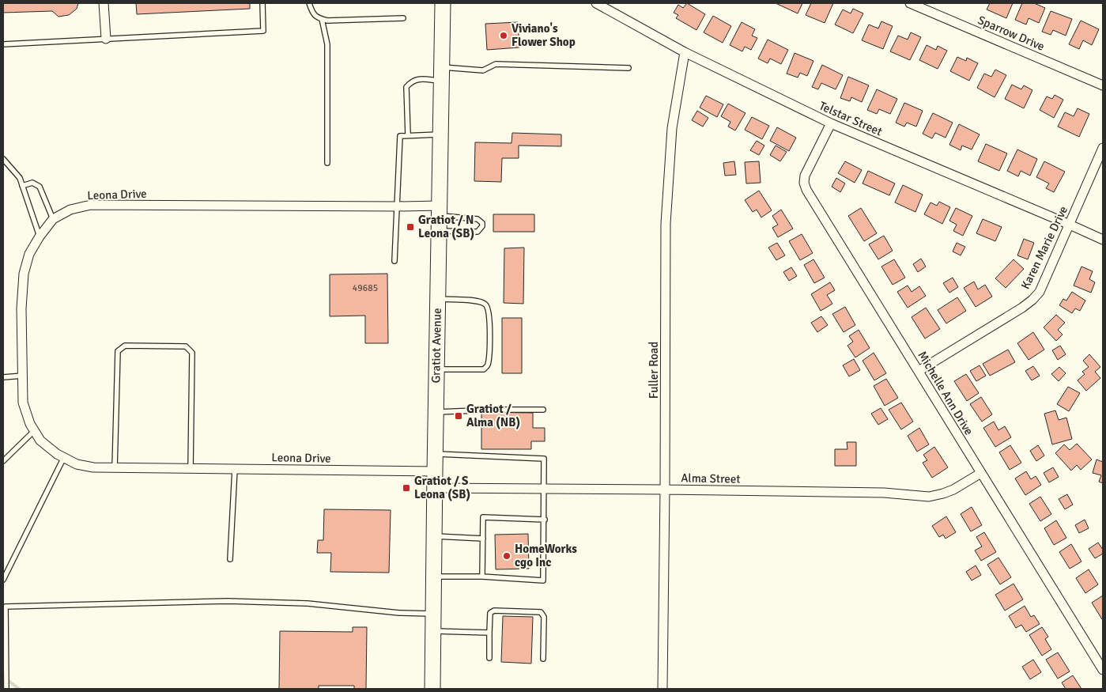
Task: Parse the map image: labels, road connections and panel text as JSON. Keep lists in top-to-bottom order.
{
  "streets": {
    "main road": ["Gratiot Avenue"],
    "street": [
      "Sparrow Drive",
      "Telstar Street",
      "Leona Drive",
      "Karen Marie Drive",
      "Fuller Road",
      "Michelle Ann Drive",
      "Alma Street"
    ]
  },
  "crossings": [
    ["Telstar Street", "Karen Marie Drive"],
    ["Telstar Street", "Fuller Road"],
    ["Telstar Street", "Michelle Ann Drive"],
    ["Leona Drive", "Gratiot Avenue"],
    ["Karen Marie Drive", "Michelle Ann Drive"],
    ["Gratiot Avenue", "Alma Street"],
    ["Fuller Road", "Alma Street"],
    ["Michelle Ann Drive", "Alma Street"]
  ],
  "places": {
    "other": ["Viviano's Flower Shop", "HomeWorks cgo Inc"],
    "transit": ["Gratiot / N Leona (SB)", "Gratiot / Alma (NB)", "Gratiot / S Leona (SB)"]
  },
  "house_numbers": ["49685"]
}
